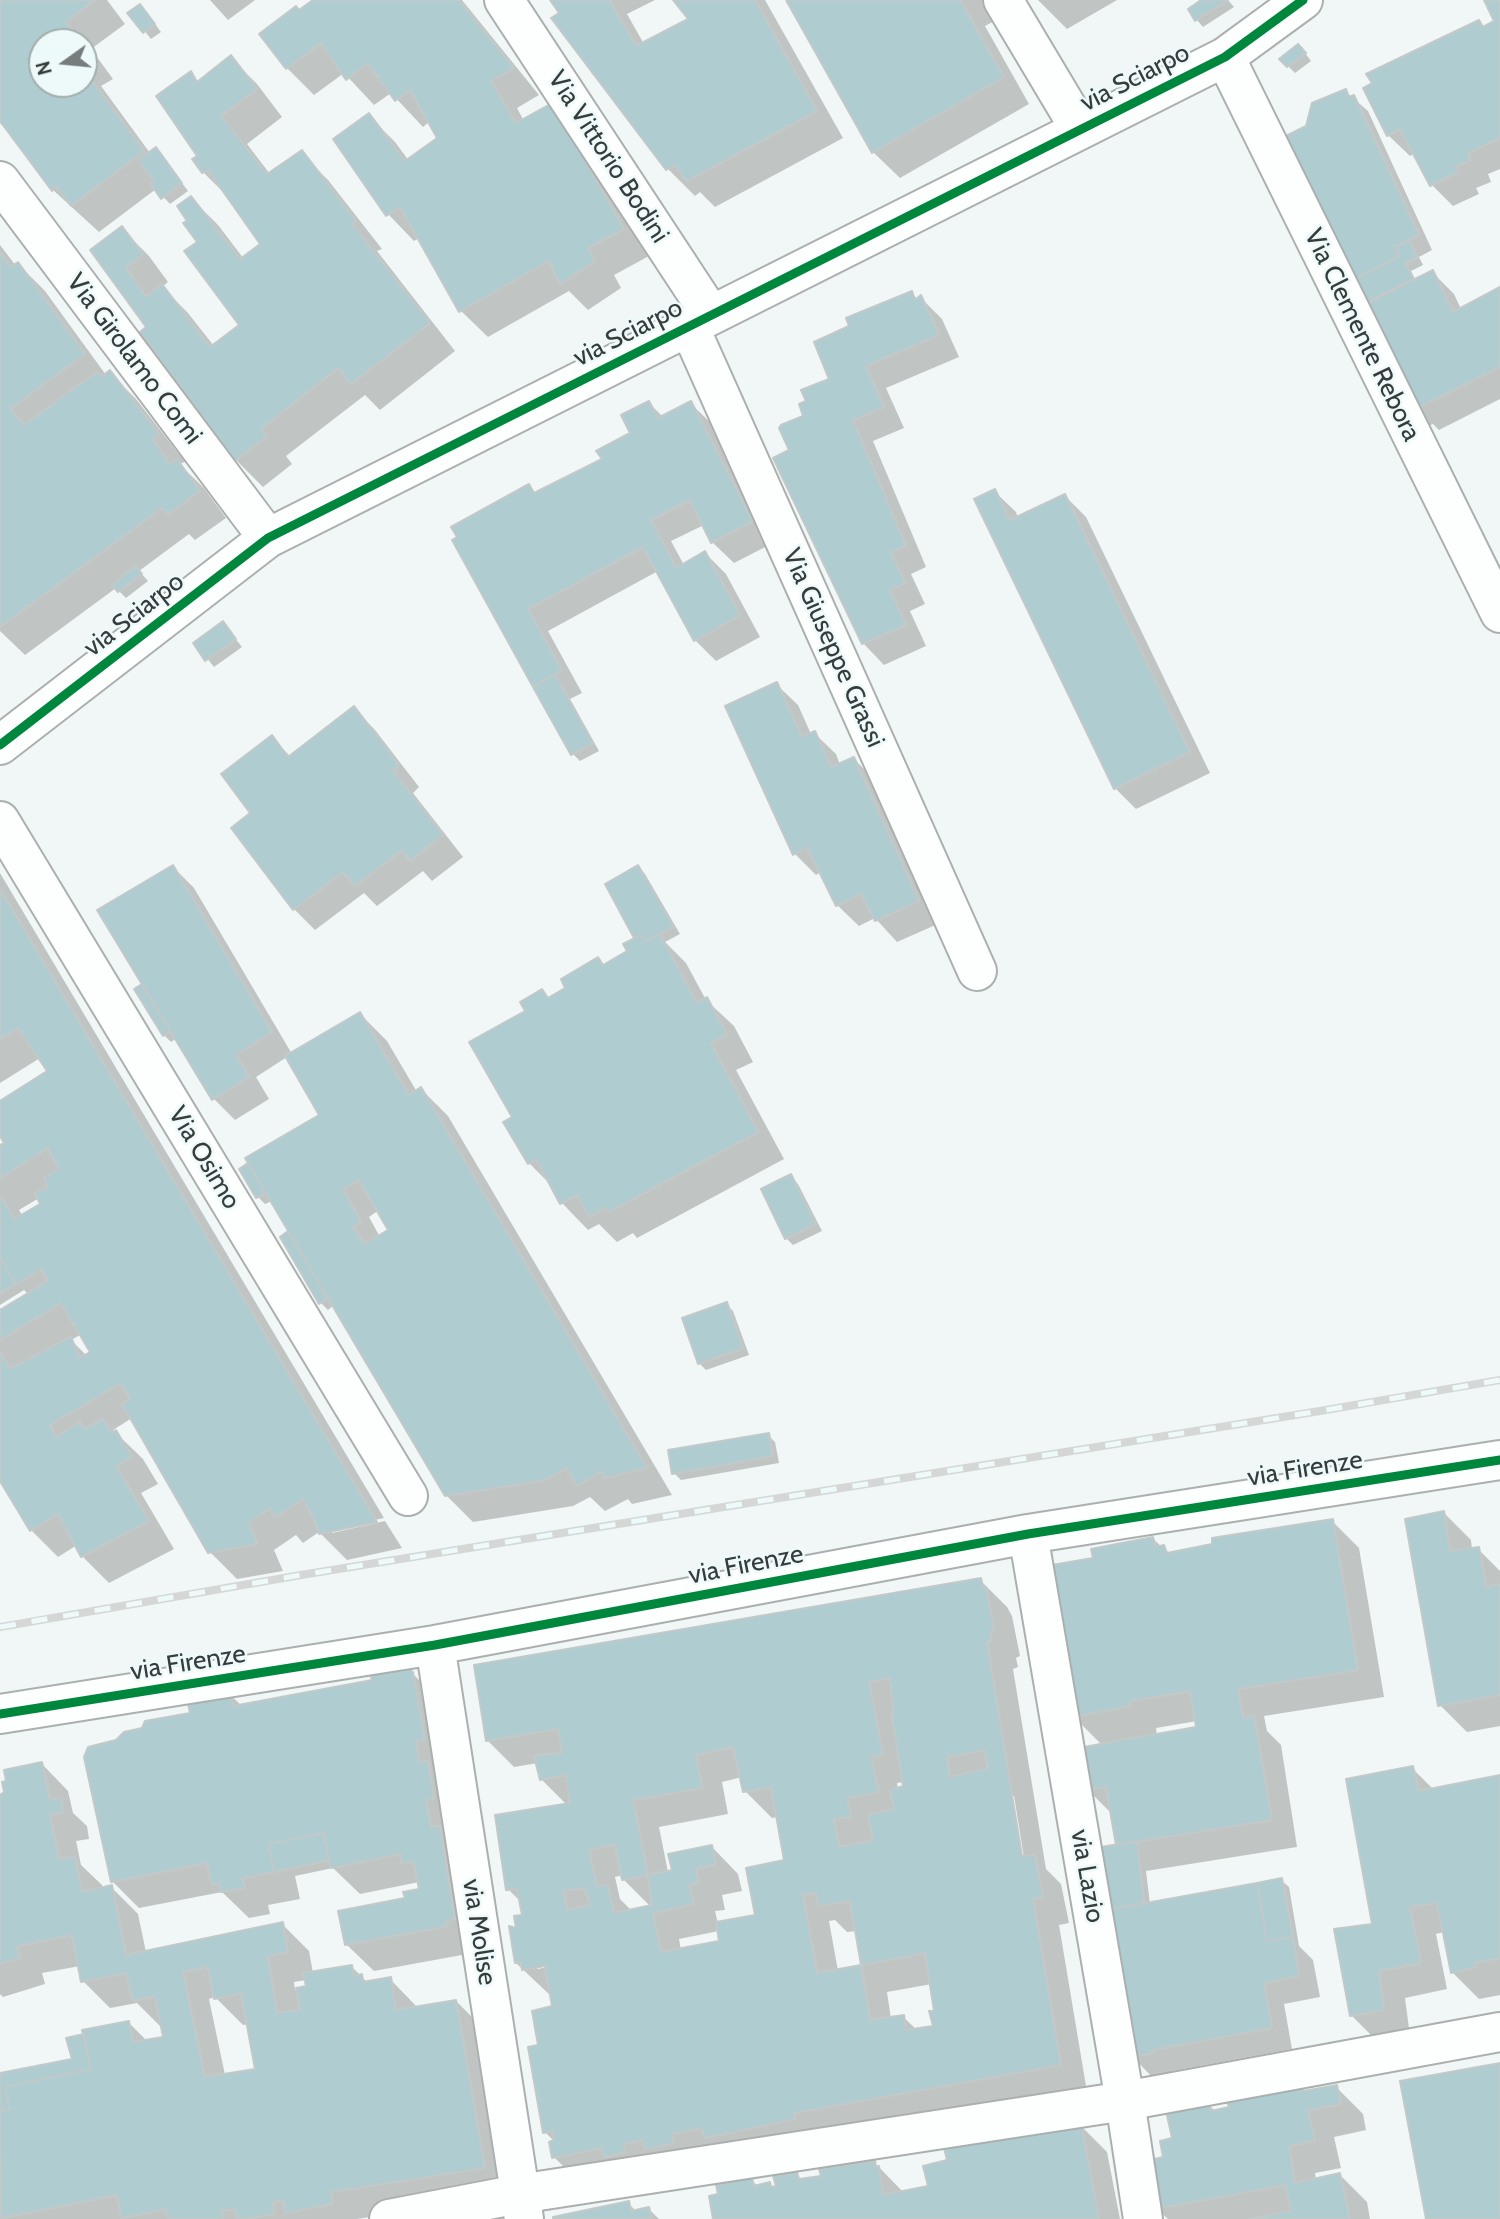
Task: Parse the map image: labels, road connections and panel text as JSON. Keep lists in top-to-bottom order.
{
  "streets": {
    "street": [
      "via Sciarpo",
      "Via Vittorio Bodini",
      "Via Clemente Rebora",
      "Via Girolamo Comi",
      "Via Giuseppe Grassi",
      "Via Osimo",
      "via Firenze",
      "via Lazio",
      "via Molise"
    ]
  },
  "crossings": [
    ["via Sciarpo", "Via Vittorio Bodini"],
    ["via Sciarpo", "Via Clemente Rebora"],
    ["via Sciarpo", "Via Girolamo Comi"],
    ["via Sciarpo", "Via Giuseppe Grassi"],
    ["Via Vittorio Bodini", "Via Giuseppe Grassi"],
    ["via Firenze", "via Lazio"],
    ["via Firenze", "via Molise"]
  ],
  "north": "left"
}
